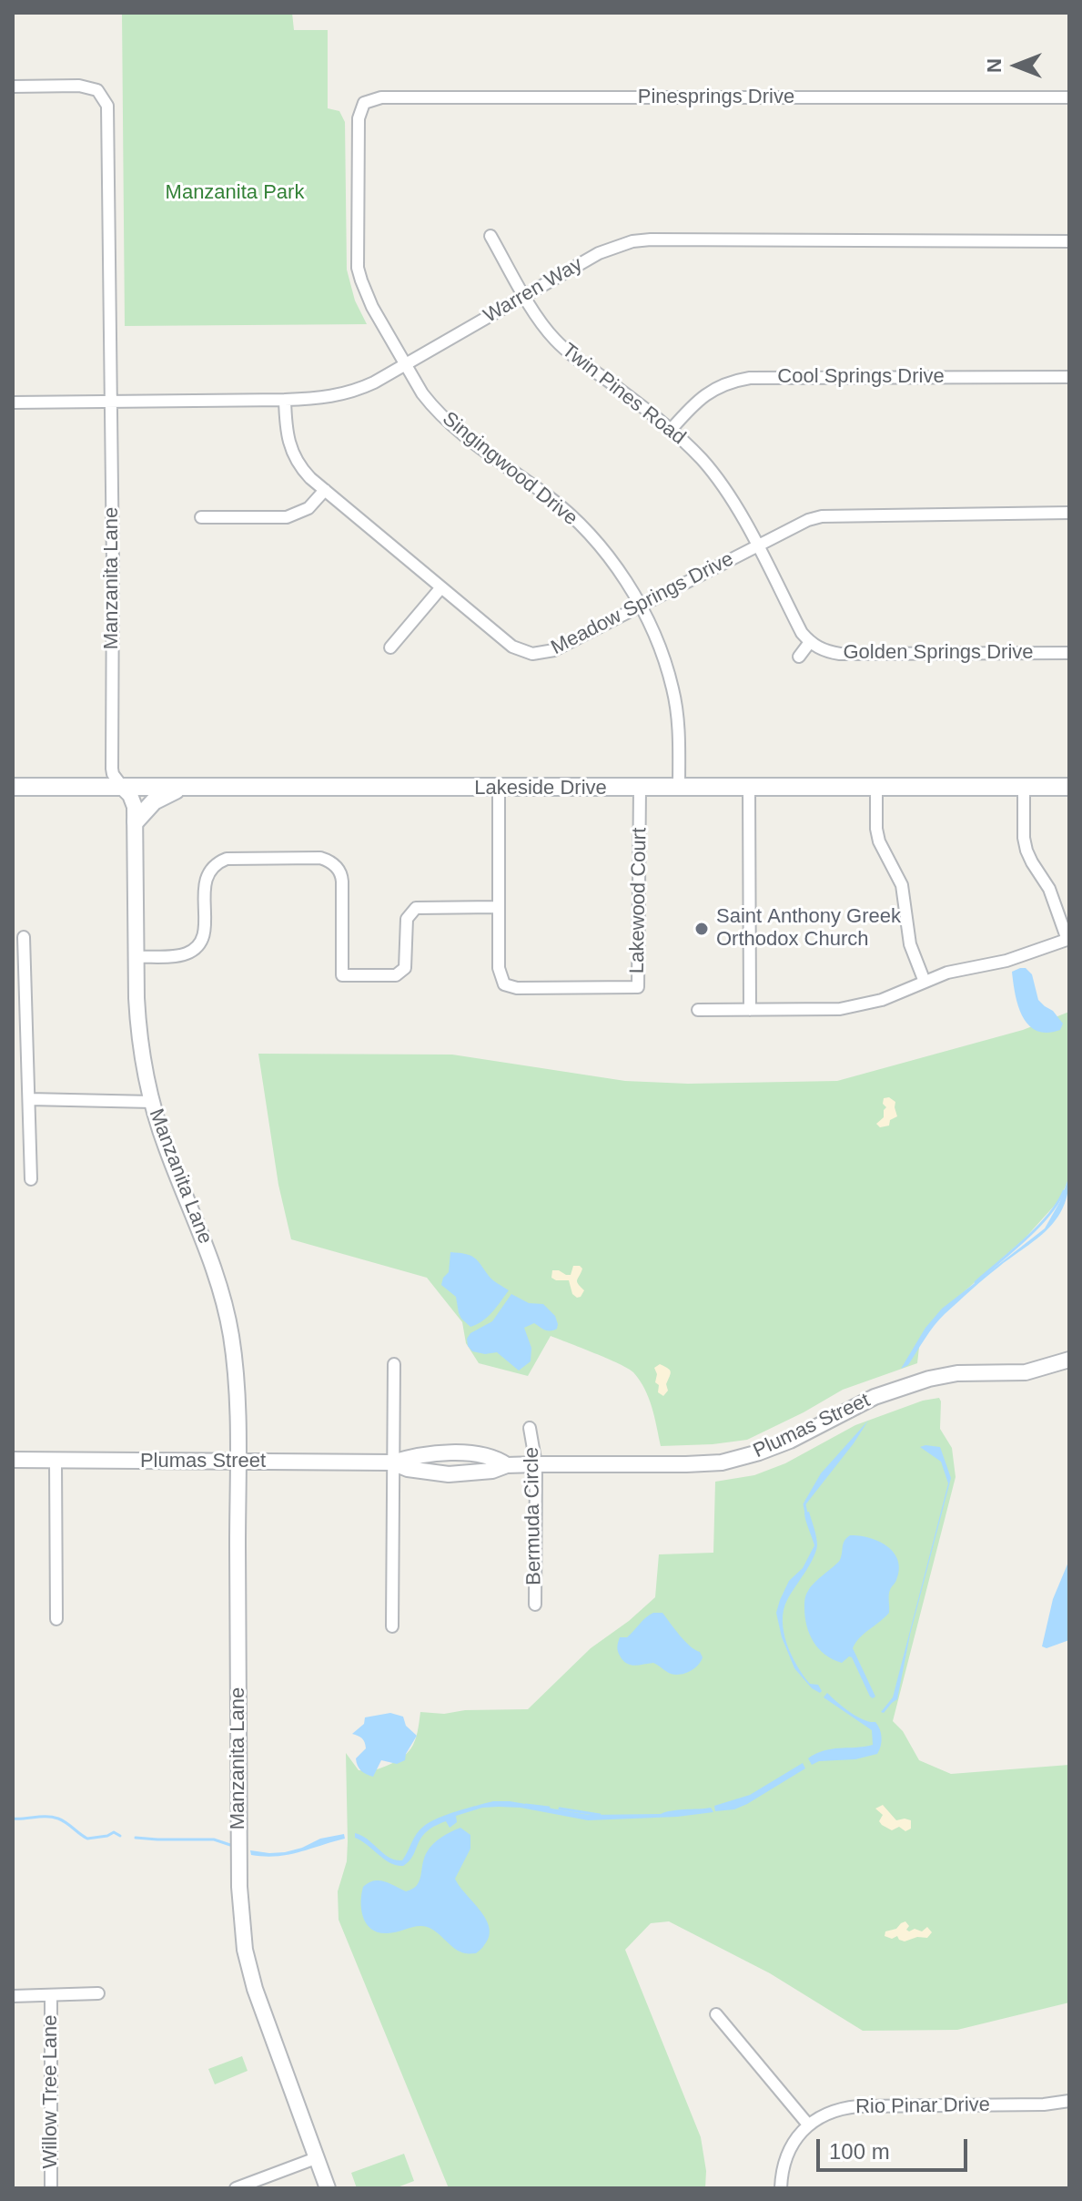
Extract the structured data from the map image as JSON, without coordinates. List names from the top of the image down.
{
  "streets": {
    "main road": ["Lakeside Drive"],
    "street": [
      "Pinesprings Drive",
      "Warren Way",
      "Cool Springs Drive",
      "Twin Pines Road",
      "Singingwood Drive",
      "Manzanita Lane",
      "Meadow Springs Drive",
      "Golden Springs Drive",
      "Lakewood Court",
      "Plumas Street",
      "Bermuda Circle",
      "Willow Tree Lane",
      "Rio Pinar Drive"
    ]
  },
  "crossings": [
    ["Pinesprings Drive", "Singingwood Drive"],
    ["Warren Way", "Twin Pines Road"],
    ["Warren Way", "Singingwood Drive"],
    ["Warren Way", "Manzanita Lane"],
    ["Warren Way", "Meadow Springs Drive"],
    ["Cool Springs Drive", "Twin Pines Road"],
    ["Twin Pines Road", "Meadow Springs Drive"],
    ["Twin Pines Road", "Golden Springs Drive"],
    ["Singingwood Drive", "Meadow Springs Drive"],
    ["Singingwood Drive", "Lakeside Drive"],
    ["Manzanita Lane", "Lakeside Drive"],
    ["Manzanita Lane", "Plumas Street"],
    ["Lakeside Drive", "Lakewood Court"],
    ["Plumas Street", "Bermuda Circle"]
  ],
  "parks": ["Manzanita Park"],
  "places": ["Saint Anthony Greek Orthodox Church"],
  "scale_bar": "100 m",
  "north": "left"
}
